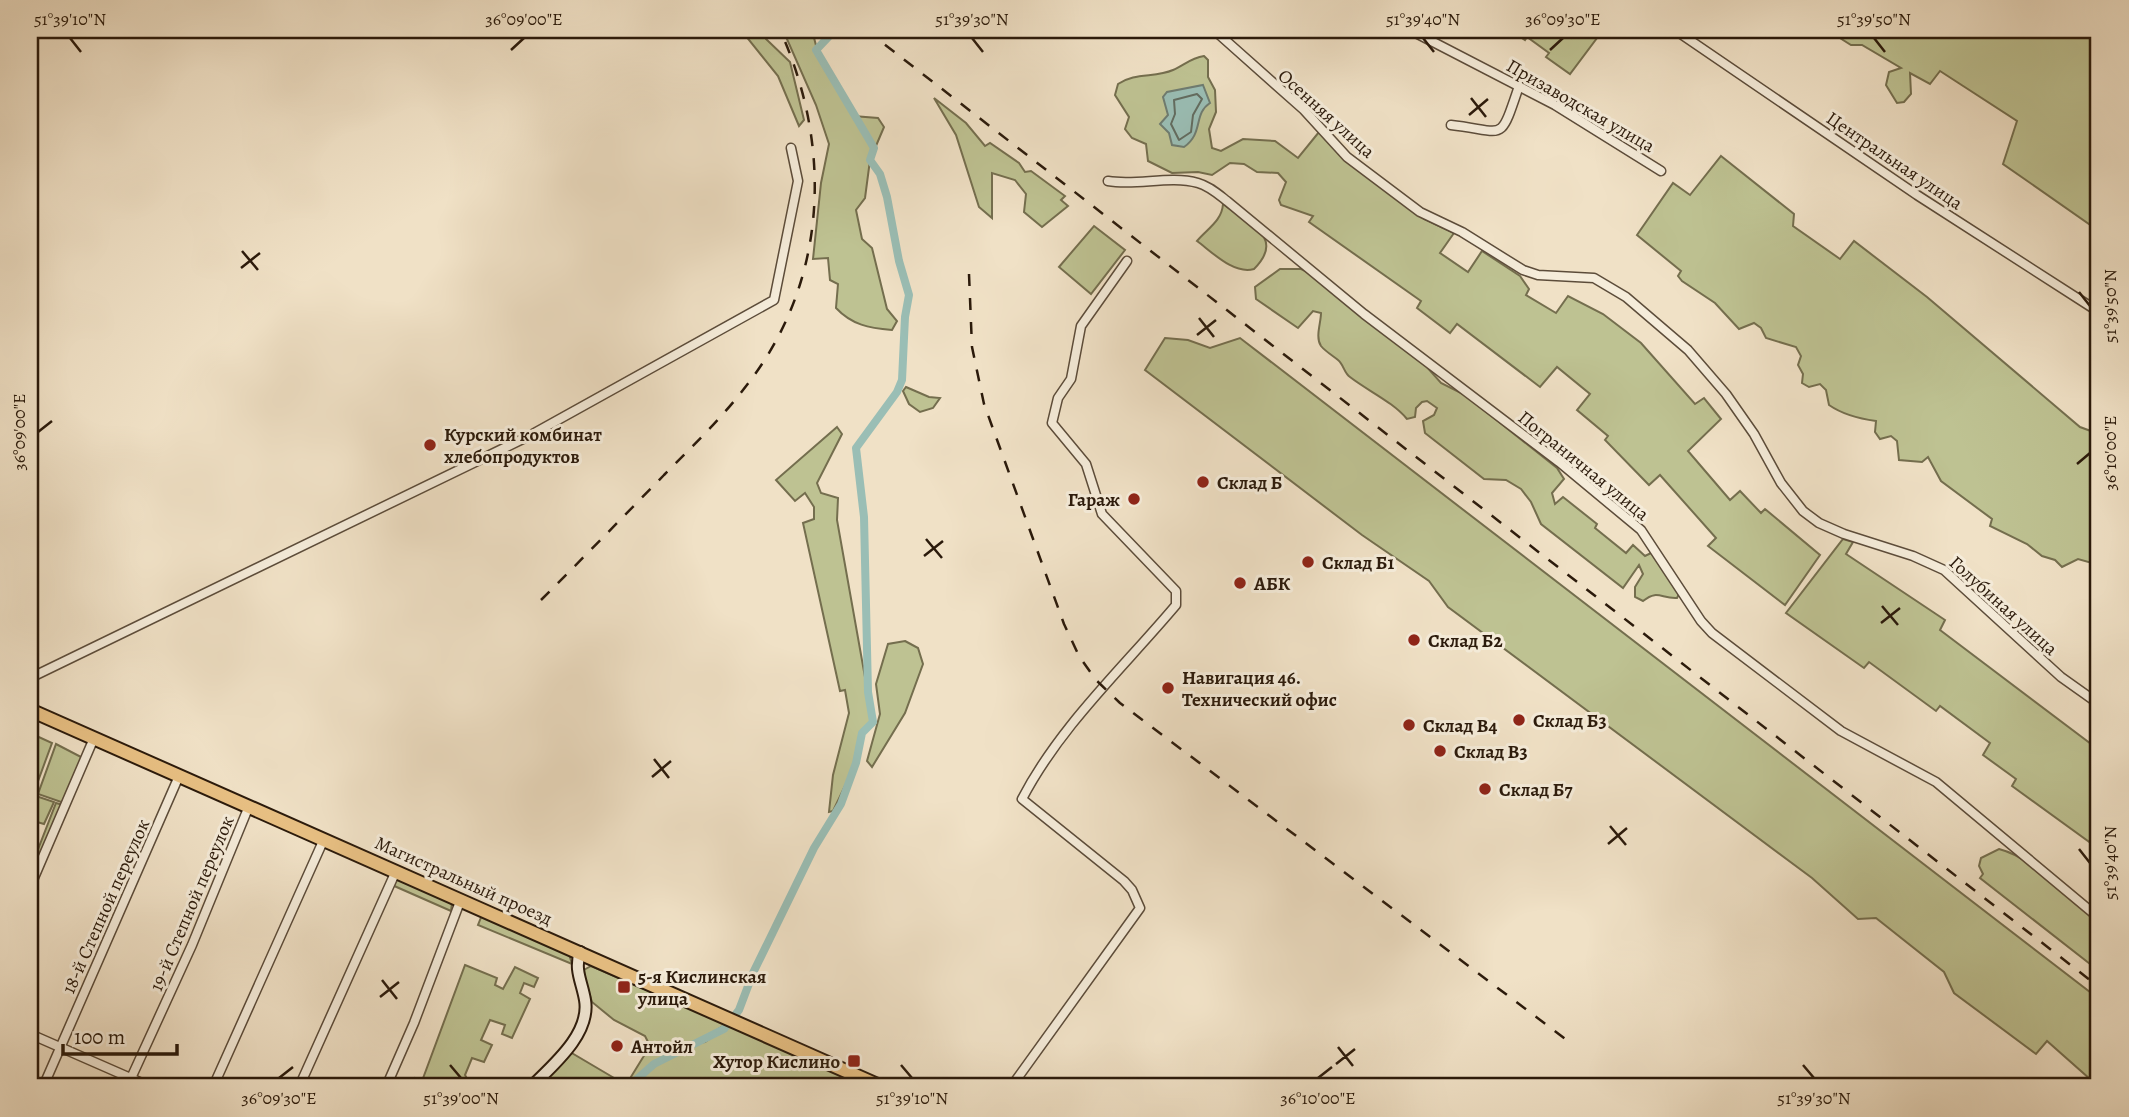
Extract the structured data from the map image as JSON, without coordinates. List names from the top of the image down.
{
  "streets": {
    "main road": ["Магистральный проезд"],
    "street": [
      "Призаводская улица",
      "Осенняя улица",
      "Центральная улица",
      "Пограничная улица",
      "Голубиная улица",
      "19-й Степной переулок",
      "18-й Степной переулок"
    ]
  },
  "crossings": [
    ["Осенняя улица", "Голубиная улица"],
    ["Магистральный проезд", "19-й Степной переулок"],
    ["Магистральный проезд", "18-й Степной переулок"]
  ],
  "places": {
    "other": [
      "Курский комбинат хлебопродуктов",
      "Склад Б",
      "Гараж",
      "Склад Б1",
      "АБК",
      "Склад Б2",
      "Навигация 46. Технический офис",
      "Склад Б3",
      "Склад В4",
      "Склад В3",
      "Склад Б7",
      "Антойл"
    ],
    "transit": ["5-я Кислинская улица", "Хутор Кислино"]
  },
  "scale_bar": "100 m",
  "coordinates": [
    "51°39'10\"N",
    "36°09'00\"E",
    "51°39'30\"N",
    "51°39'40\"N",
    "36°09'30\"E",
    "51°39'50\"N",
    "36°10'00\"E",
    "51°39'00\"N"
  ]
}
